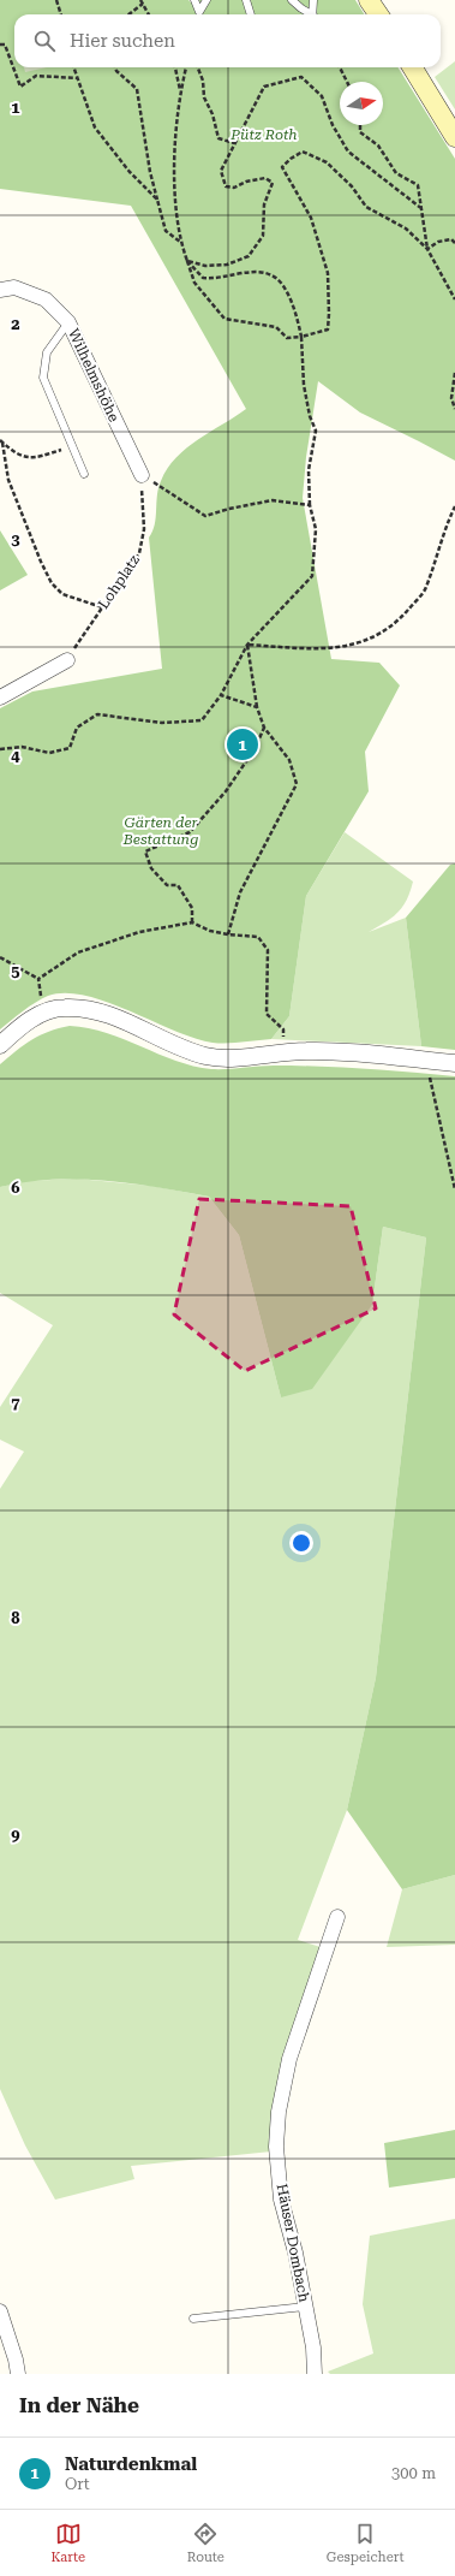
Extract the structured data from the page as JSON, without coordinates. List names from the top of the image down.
{
  "streets": {
    "street": ["Wilhelmshöhe", "Häuser Dombach"],
    "path": ["Lohplatz"]
  },
  "crossings": [
    ["Wilhelmshöhe", "Lohplatz"]
  ],
  "parks": ["Pütz Roth", "Gärten der Bestattung"],
  "north": "right",
  "page": {
    "search": "Hier suchen",
    "pins": "1",
    "heading": "In der Nähe",
    "list": [
      {
        "mark": "1",
        "name": "Naturdenkmal",
        "note": "Ort",
        "value": "300 m"
      }
    ],
    "nav": ["Karte", "Route", "Gespeichert"]
  },
  "grid": {
    "rows": [
      "1",
      "2",
      "3",
      "4",
      "5",
      "6",
      "7",
      "8",
      "9"
    ]
  }
}
